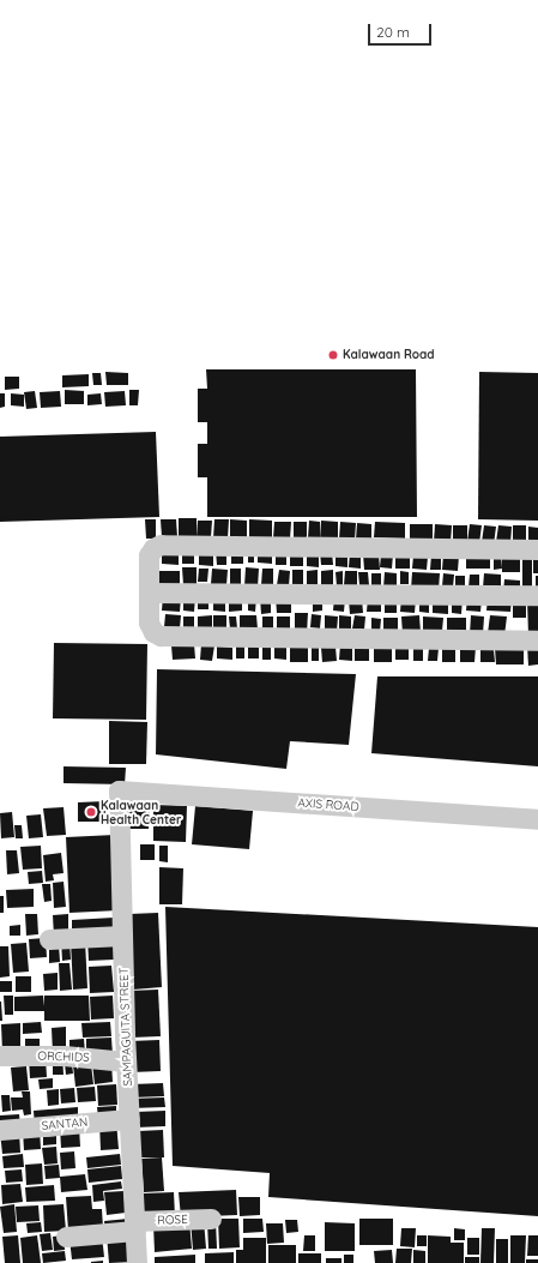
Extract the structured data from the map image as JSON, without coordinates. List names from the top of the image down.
{
  "streets": {
    "street": [
      "AXIS ROAD",
      "SAMPAGUITA STREET",
      "ORCHIDS",
      "SANTAN",
      "ROSE"
    ]
  },
  "crossings": [
    ["AXIS ROAD", "SAMPAGUITA STREET"],
    ["SAMPAGUITA STREET", "ORCHIDS"],
    ["SAMPAGUITA STREET", "SANTAN"],
    ["SAMPAGUITA STREET", "ROSE"]
  ],
  "places": ["Kalawaan Road", "Kalawaan Health Center"],
  "scale_bar": "20 m"
}
